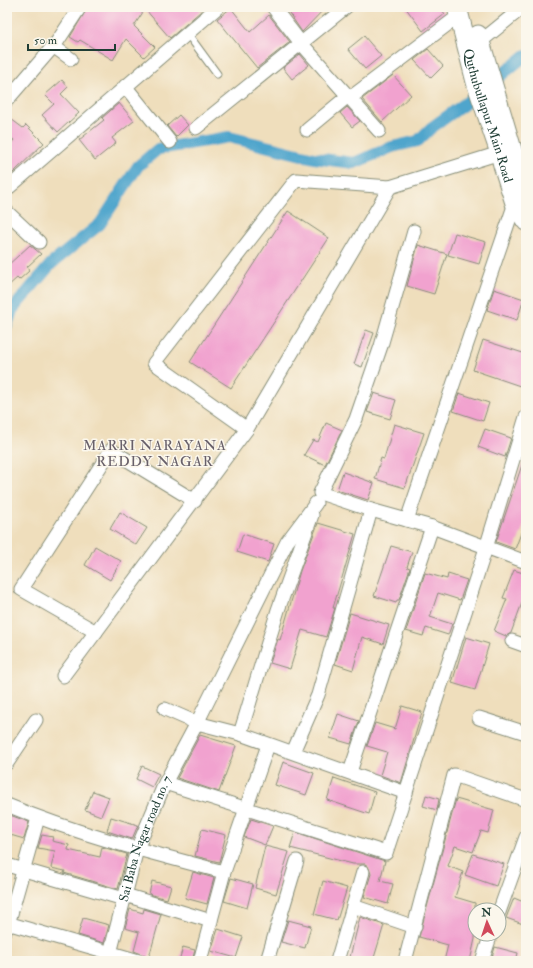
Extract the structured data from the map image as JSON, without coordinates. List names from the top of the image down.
{
  "streets": {
    "main road": ["Quthubullapur Main Road"],
    "street": ["Sai Baba Nagar road no. 7"]
  },
  "districts": ["MARRI NARAYANA REDDY NAGAR"],
  "scale_bar": "50 m",
  "north": "top"
}
